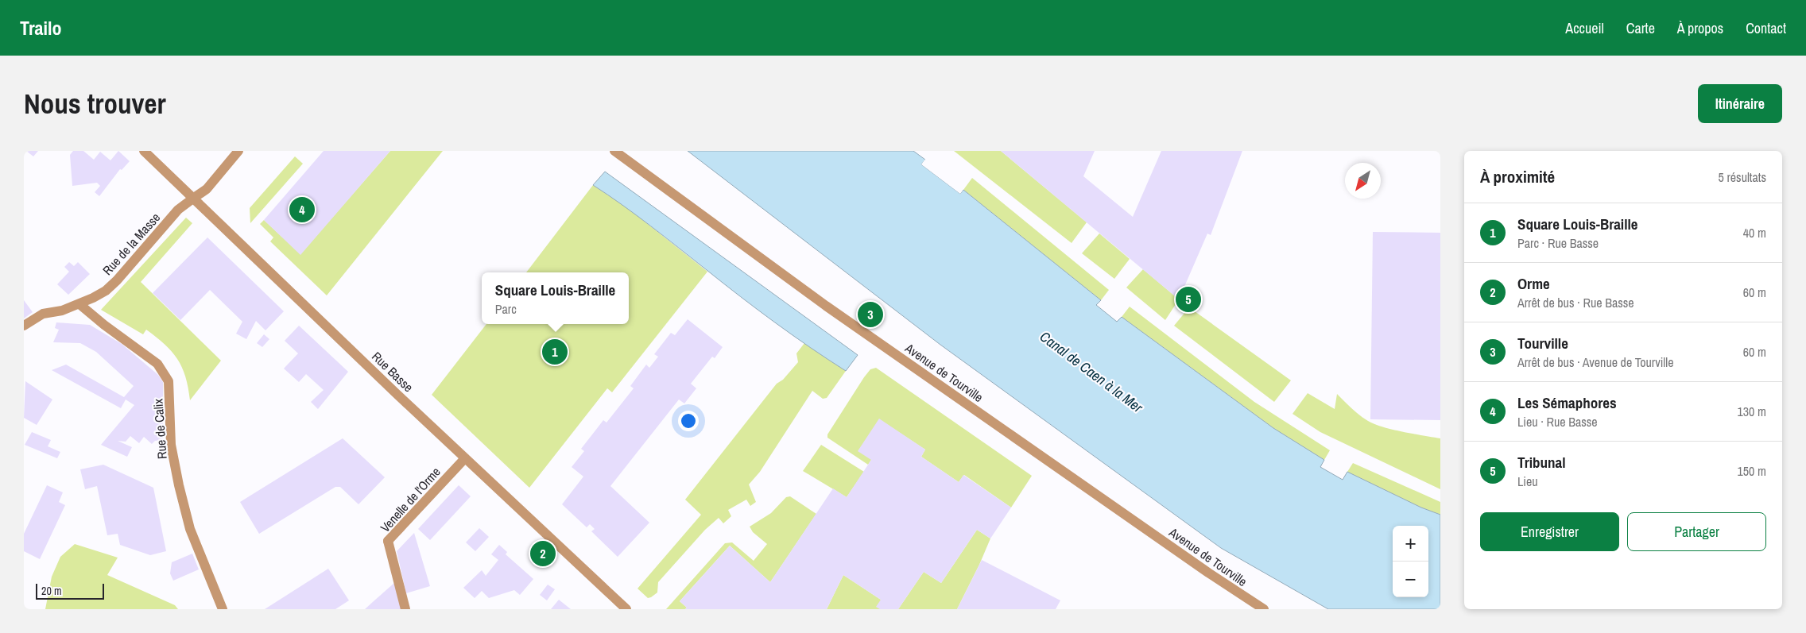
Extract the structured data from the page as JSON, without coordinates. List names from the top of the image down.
{
  "streets": {
    "street": [
      "Rue de la Masse",
      "Rue Basse",
      "Avenue de Tourville",
      "Rue de Calix",
      "Venelle de l'Orme"
    ]
  },
  "crossings": [
    ["Rue de la Masse", "Rue Basse"],
    ["Rue de la Masse", "Rue de Calix"],
    ["Rue Basse", "Venelle de l'Orme"]
  ],
  "water": ["Canal de Caen à la Mer"],
  "scale_bar": "20 m",
  "north": "bottom left",
  "page": {
    "header": "Trailo",
    "nav": [
      "Accueil",
      "Carte",
      "À propos",
      "Contact"
    ],
    "buttons": [
      "Itinéraire",
      ["Enregistrer", "Partager"]
    ],
    "title": "Nous trouver",
    "heading": ["À proximité", "5 résultats"],
    "pins": [
      "4",
      "5",
      "3",
      "1",
      "2"
    ],
    "list": [
      {
        "mark": "1",
        "name": "Square Louis-Braille",
        "note": "Parc · Rue Basse",
        "value": "40 m"
      },
      {
        "mark": "2",
        "name": "Orme",
        "note": "Arrêt de bus · Rue Basse",
        "value": "60 m"
      },
      {
        "mark": "3",
        "name": "Tourville",
        "note": "Arrêt de bus · Avenue de Tourville",
        "value": "60 m"
      },
      {
        "mark": "4",
        "name": "Les Sémaphores",
        "note": "Lieu · Rue Basse",
        "value": "130 m"
      },
      {
        "mark": "5",
        "name": "Tribunal",
        "note": "Lieu",
        "value": "150 m"
      }
    ],
    "popup": ["Square Louis-Braille", "Parc"],
    "map_buttons": ["+", "−"],
    "scale": "20 m"
  }
}
